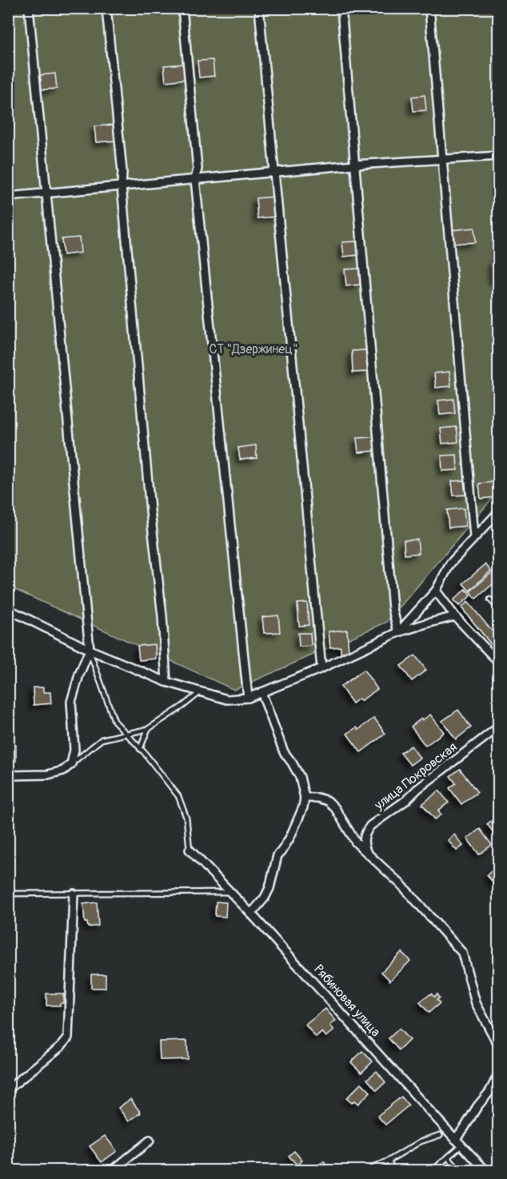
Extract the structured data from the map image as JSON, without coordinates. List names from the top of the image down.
{
  "streets": {
    "street": ["улица Покровская", "Рябиновая улица"]
  },
  "parks": ["СТ \"Дзержинец\""]
}
